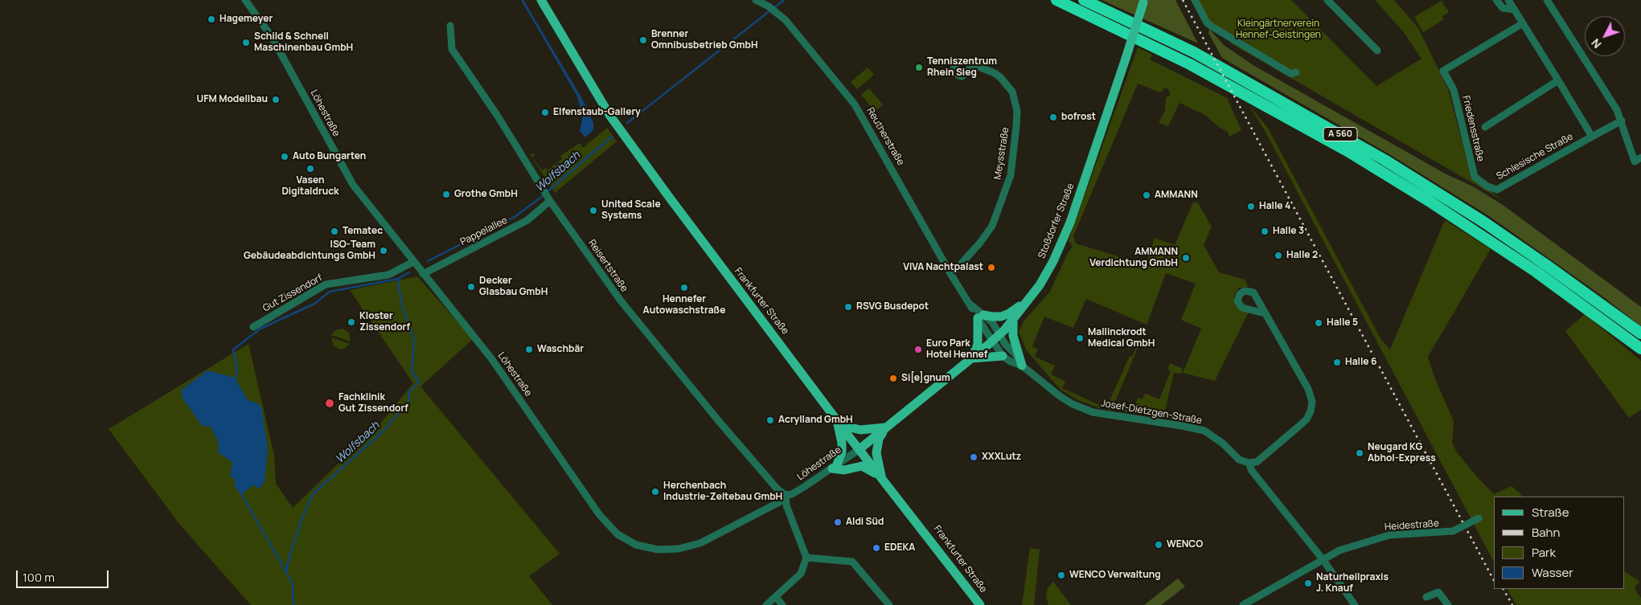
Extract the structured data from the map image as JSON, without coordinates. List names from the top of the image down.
{
  "streets": {
    "highway": ["A 560"],
    "main road": ["Stoßdorfer Straße", "Frankfurter Straße"],
    "street": [
      "Löhestraße",
      "Friedensstraße",
      "Reutherstraße",
      "Meysstraße",
      "Schlesische Straße",
      "Pappelallee",
      "Reisertstraße",
      "Gut Zissendorf",
      "Josef-Dietzgen-Straße",
      "Heidestraße"
    ]
  },
  "crossings": [
    ["Löhestraße", "Stoßdorfer Straße"],
    ["Löhestraße", "Pappelallee"],
    ["Löhestraße", "Reisertstraße"],
    ["Löhestraße", "Gut Zissendorf"],
    ["Löhestraße", "Frankfurter Straße"],
    ["Friedensstraße", "Schlesische Straße"],
    ["Reutherstraße", "Meysstraße"],
    ["Reutherstraße", "Stoßdorfer Straße"],
    ["Reutherstraße", "Josef-Dietzgen-Straße"],
    ["Stoßdorfer Straße", "Frankfurter Straße"],
    ["Stoßdorfer Straße", "Josef-Dietzgen-Straße"],
    ["Pappelallee", "Reisertstraße"]
  ],
  "water": ["Wolfsbach"],
  "parks": ["Kleingärtnerverein Hennef-Geistingen"],
  "places": [
    "Hagemeyer",
    "Brenner Omnibusbetrieb GmbH",
    "Schild & Schnell Maschinenbau GmbH",
    "Tenniszentrum Rhein Sieg",
    "UFM Modellbau",
    "Elfenstaub-Gallery",
    "bofrost",
    "Auto Bungarten",
    "Vasen Digitaldruck",
    "Grothe GmbH",
    "AMMANN",
    "Halle 4",
    "United Scale Systems",
    "Tematec",
    "Halle 3",
    "ISO-Team Gebäudeabdichtungs GmbH",
    "Halle 2",
    "AMMANN Verdichtung GmbH",
    "VIVA Nachtpalast",
    "Decker Glasbau GmbH",
    "Hennefer Autowaschstraße",
    "RSVG Busdepot",
    "Kloster Zissendorf",
    "Halle 5",
    "Mallinckrodt Medical GmbH",
    "Waschbär",
    "Euro Park Hotel Hennef",
    "Halle 6",
    "Si[e]gnum",
    "Fachklinik Gut Zissendorf",
    "Acrylland GmbH",
    "Neugard KG Abhol-Express",
    "XXXLutz",
    "Herchenbach Industrie-Zeltebau GmbH",
    "Aldi Süd",
    "WENCO",
    "EDEKA",
    "WENCO Verwaltung",
    "Naturheilpraxis J. Knauf"
  ],
  "legend": [
    "Straße",
    "Bahn",
    "Park",
    "Wasser"
  ],
  "scale_bar": "100 m",
  "north": "bottom left"
}
